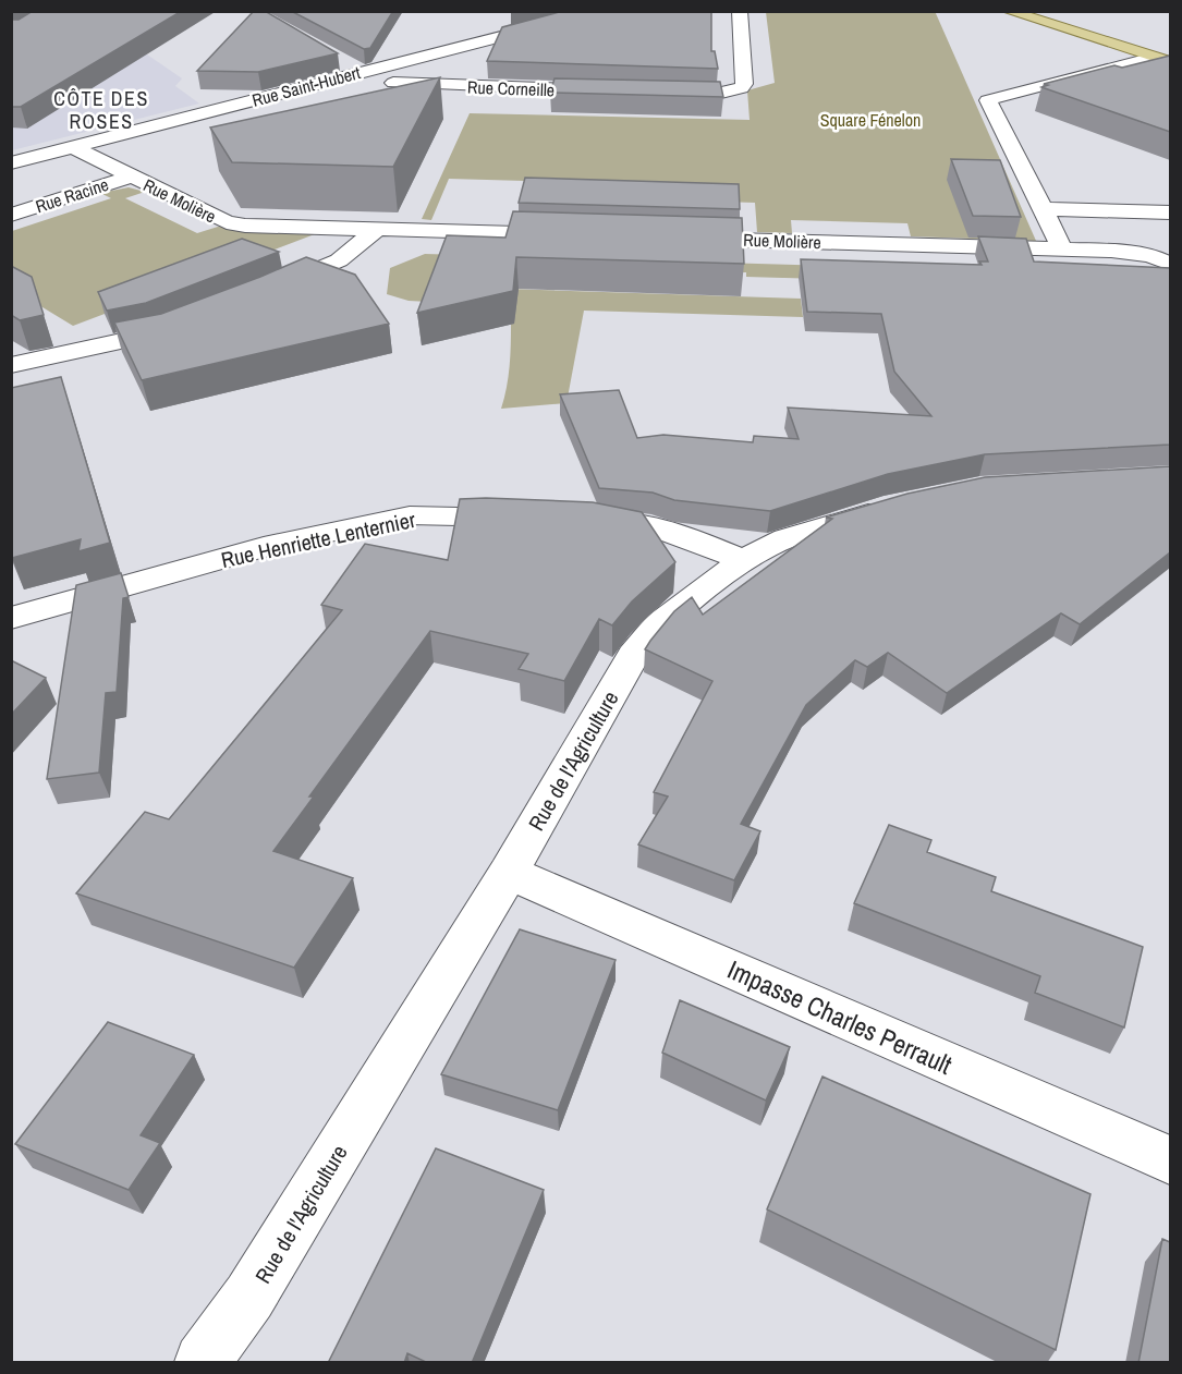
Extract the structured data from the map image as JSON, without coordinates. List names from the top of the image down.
{
  "streets": {
    "street": [
      "Rue Saint-Hubert",
      "Rue Corneille",
      "Rue Racine",
      "Rue Molière",
      "Rue Henriette Lenternier",
      "Rue de l'Agriculture",
      "Impasse Charles Perrault"
    ]
  },
  "crossings": [
    ["Rue Saint-Hubert", "Rue Corneille"],
    ["Rue Saint-Hubert", "Rue Molière"],
    ["Rue Racine", "Rue Molière"],
    ["Rue de l'Agriculture", "Impasse Charles Perrault"]
  ],
  "districts": ["CÔTE DES ROSES"],
  "parks": ["Square Fénelon"]
}
